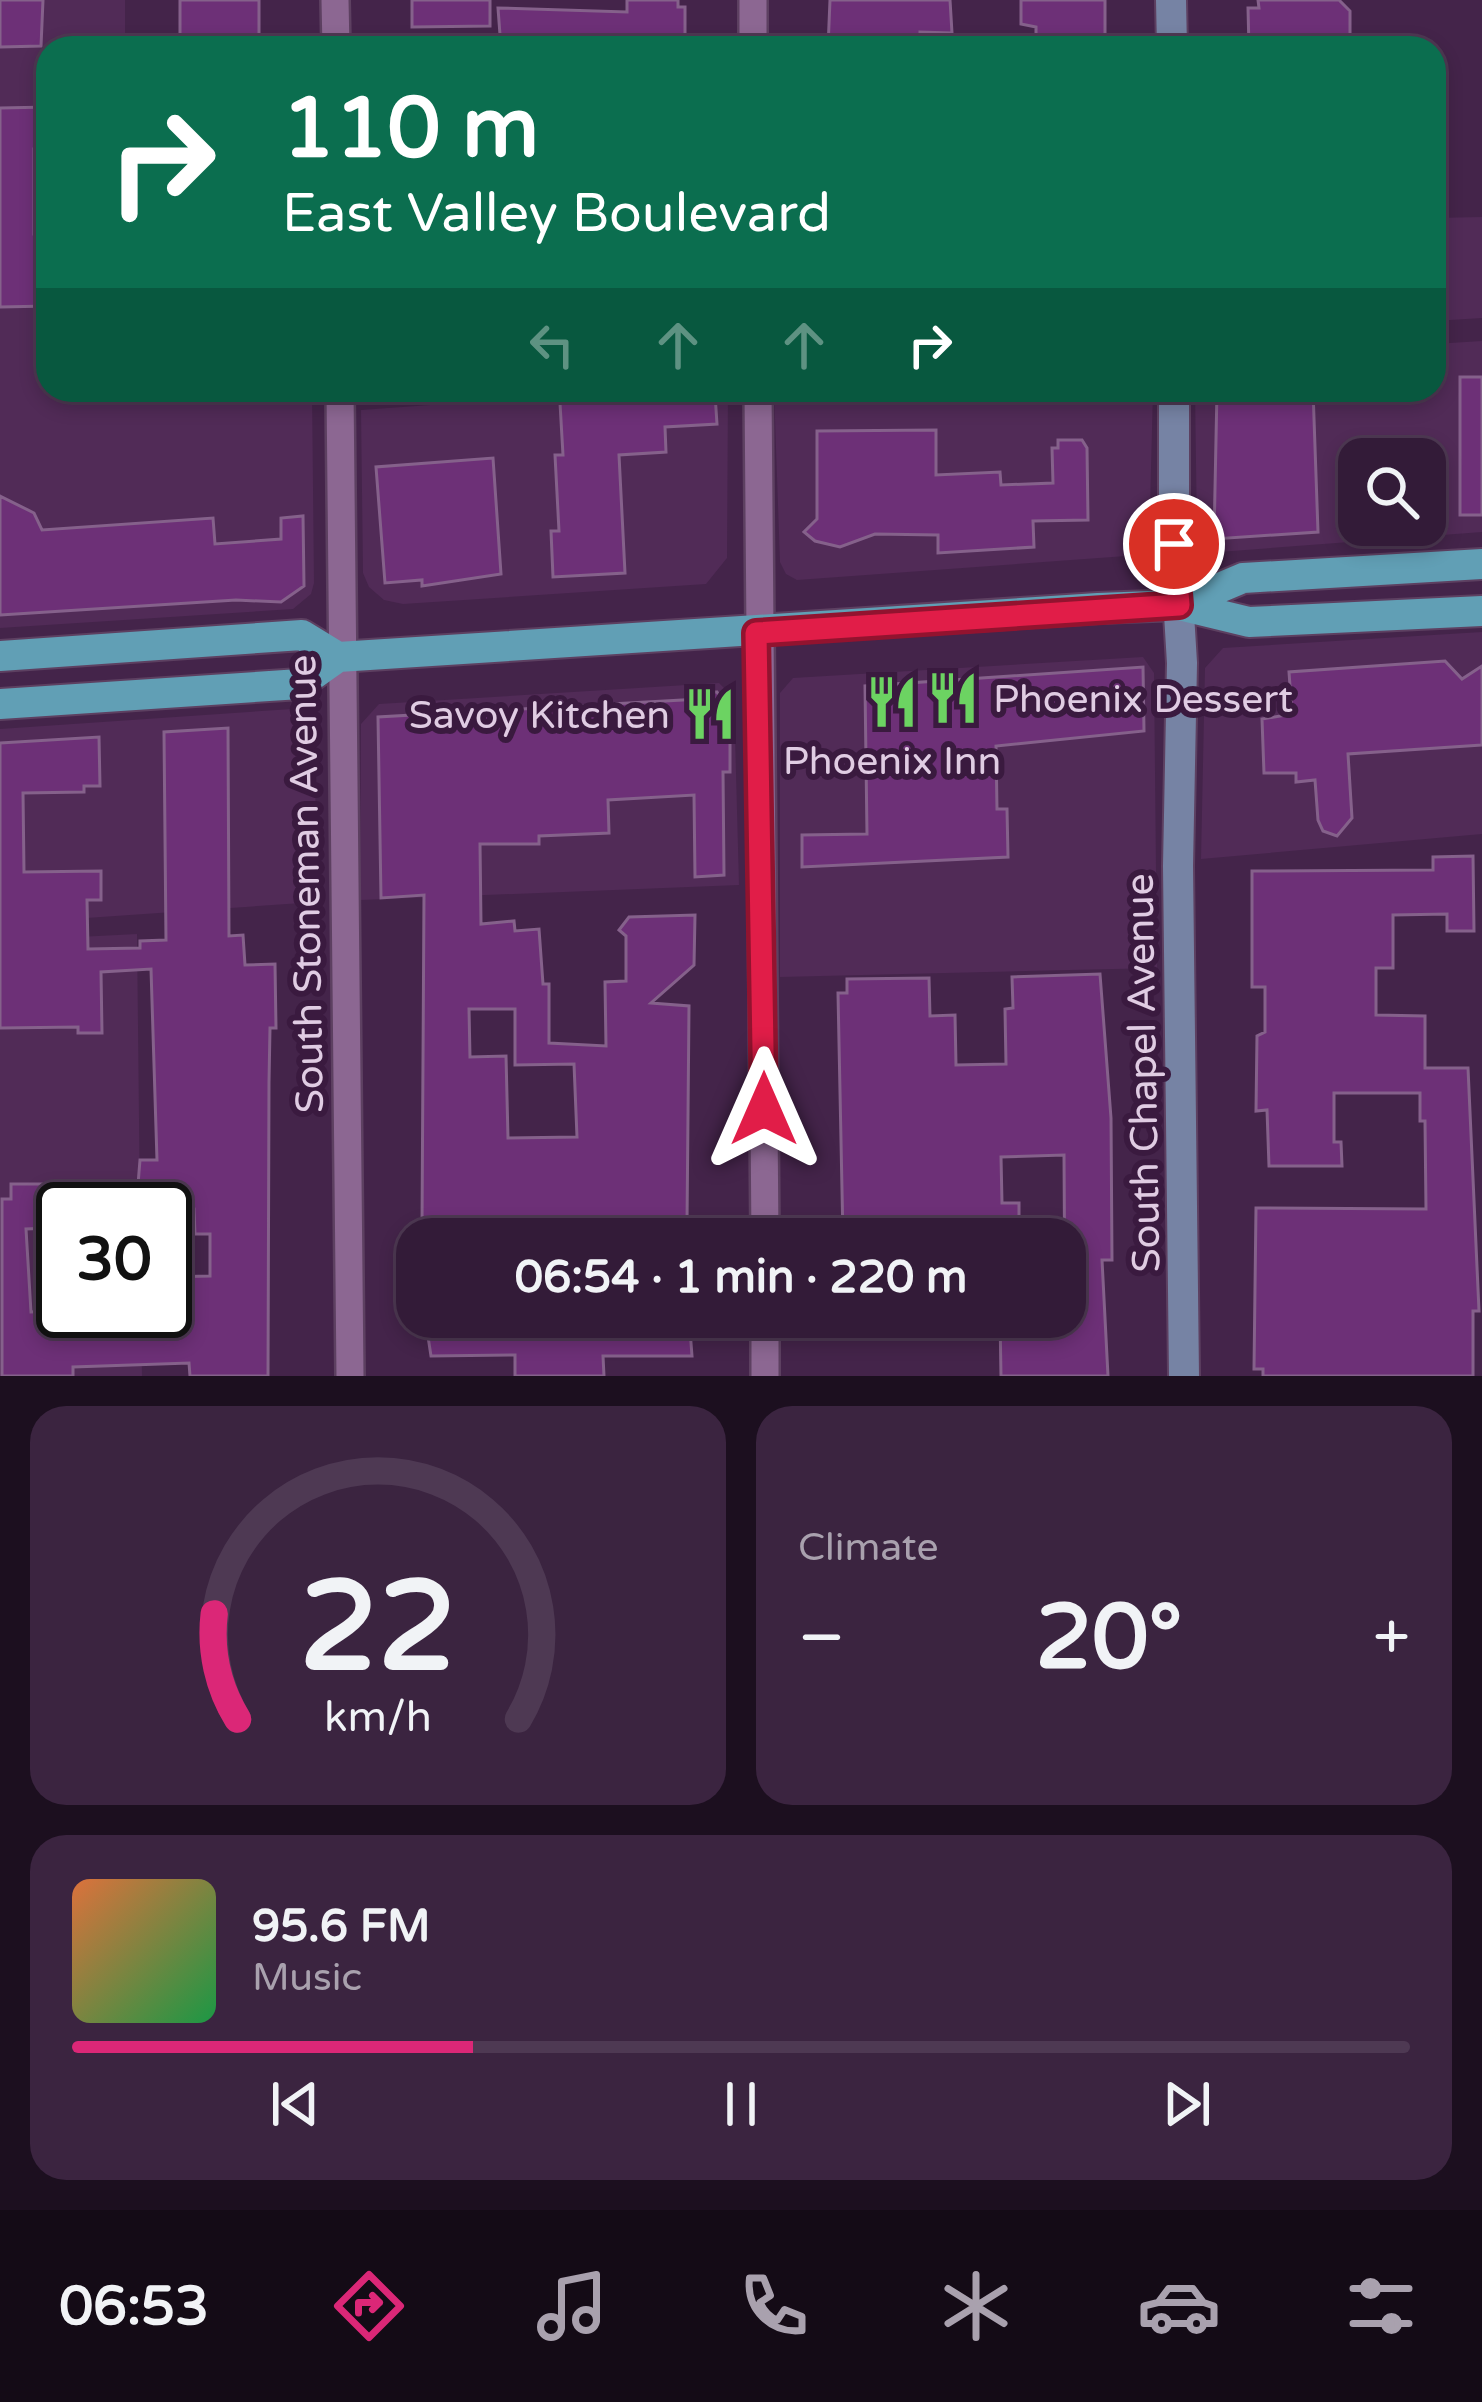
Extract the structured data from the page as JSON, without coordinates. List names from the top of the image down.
{
  "streets": {
    "street": ["South Stoneman Avenue", "South Chapel Avenue"]
  },
  "places": {
    "restaurant": ["Phoenix Dessert", "Phoenix Inn", "Savoy Kitchen"]
  },
  "page": {
    "turn": ["110 m", "East Valley Boulevard"],
    "limit": "30",
    "trip": "06:54 · 1 min · 220 m",
    "tile": "Climate",
    "heat": ["−", "20°", "+"],
    "song": ["95.6 FM", "Music"],
    "tabs": "06:53",
    "gauge": ["22", "km/h"]
  }
}
